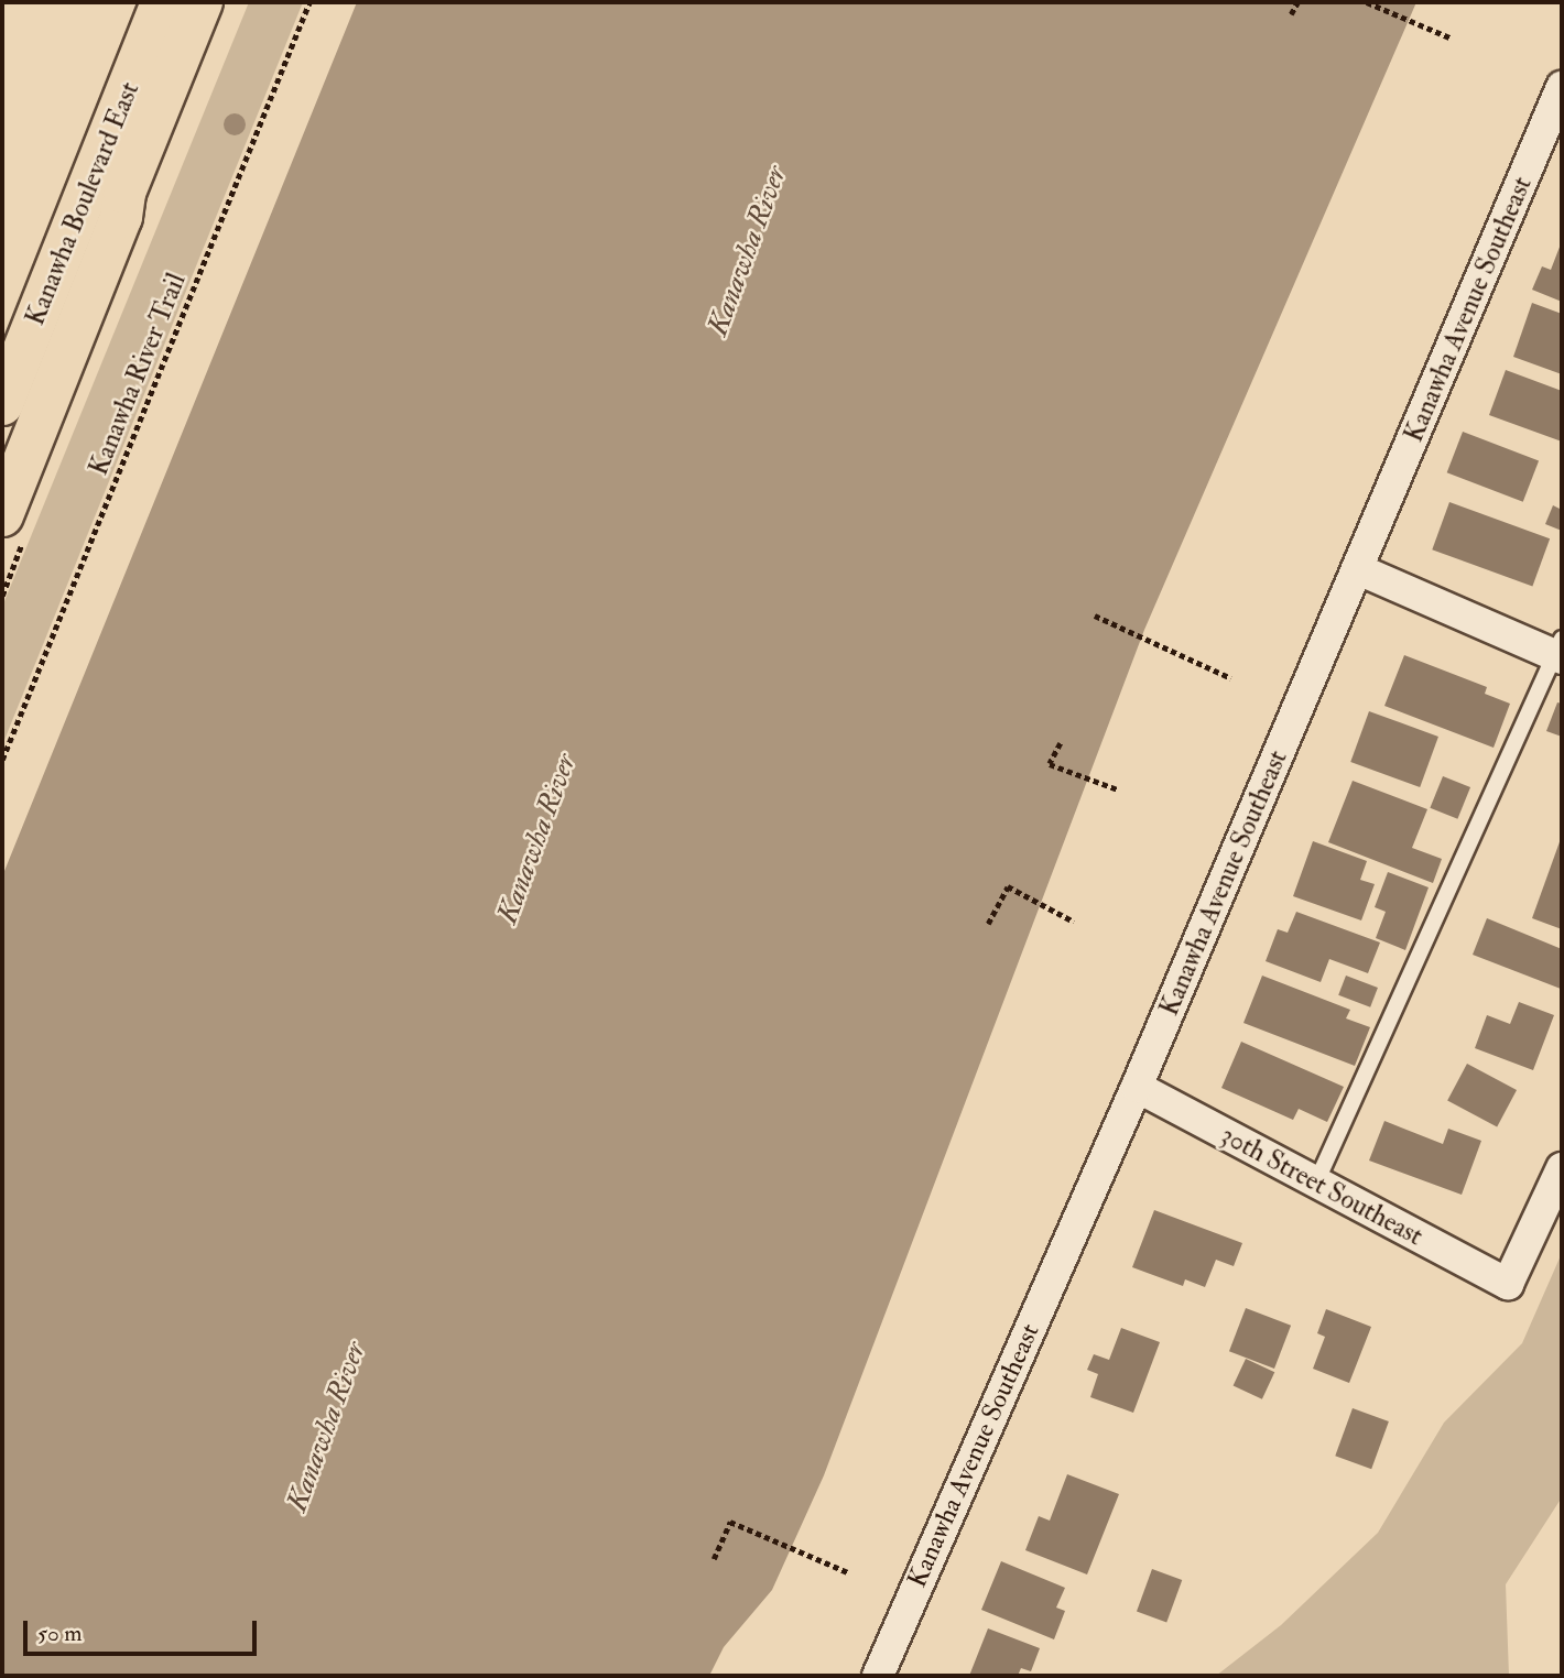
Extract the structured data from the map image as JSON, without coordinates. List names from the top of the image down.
{
  "streets": {
    "main road": ["Kanawha Boulevard East"],
    "street": ["Kanawha Avenue Southeast", "30th Street Southeast"],
    "path": ["Kanawha River Trail"]
  },
  "crossings": [
    ["Kanawha Avenue Southeast", "30th Street Southeast"]
  ],
  "water": ["Kanawha River"],
  "scale_bar": "50 m"
}
